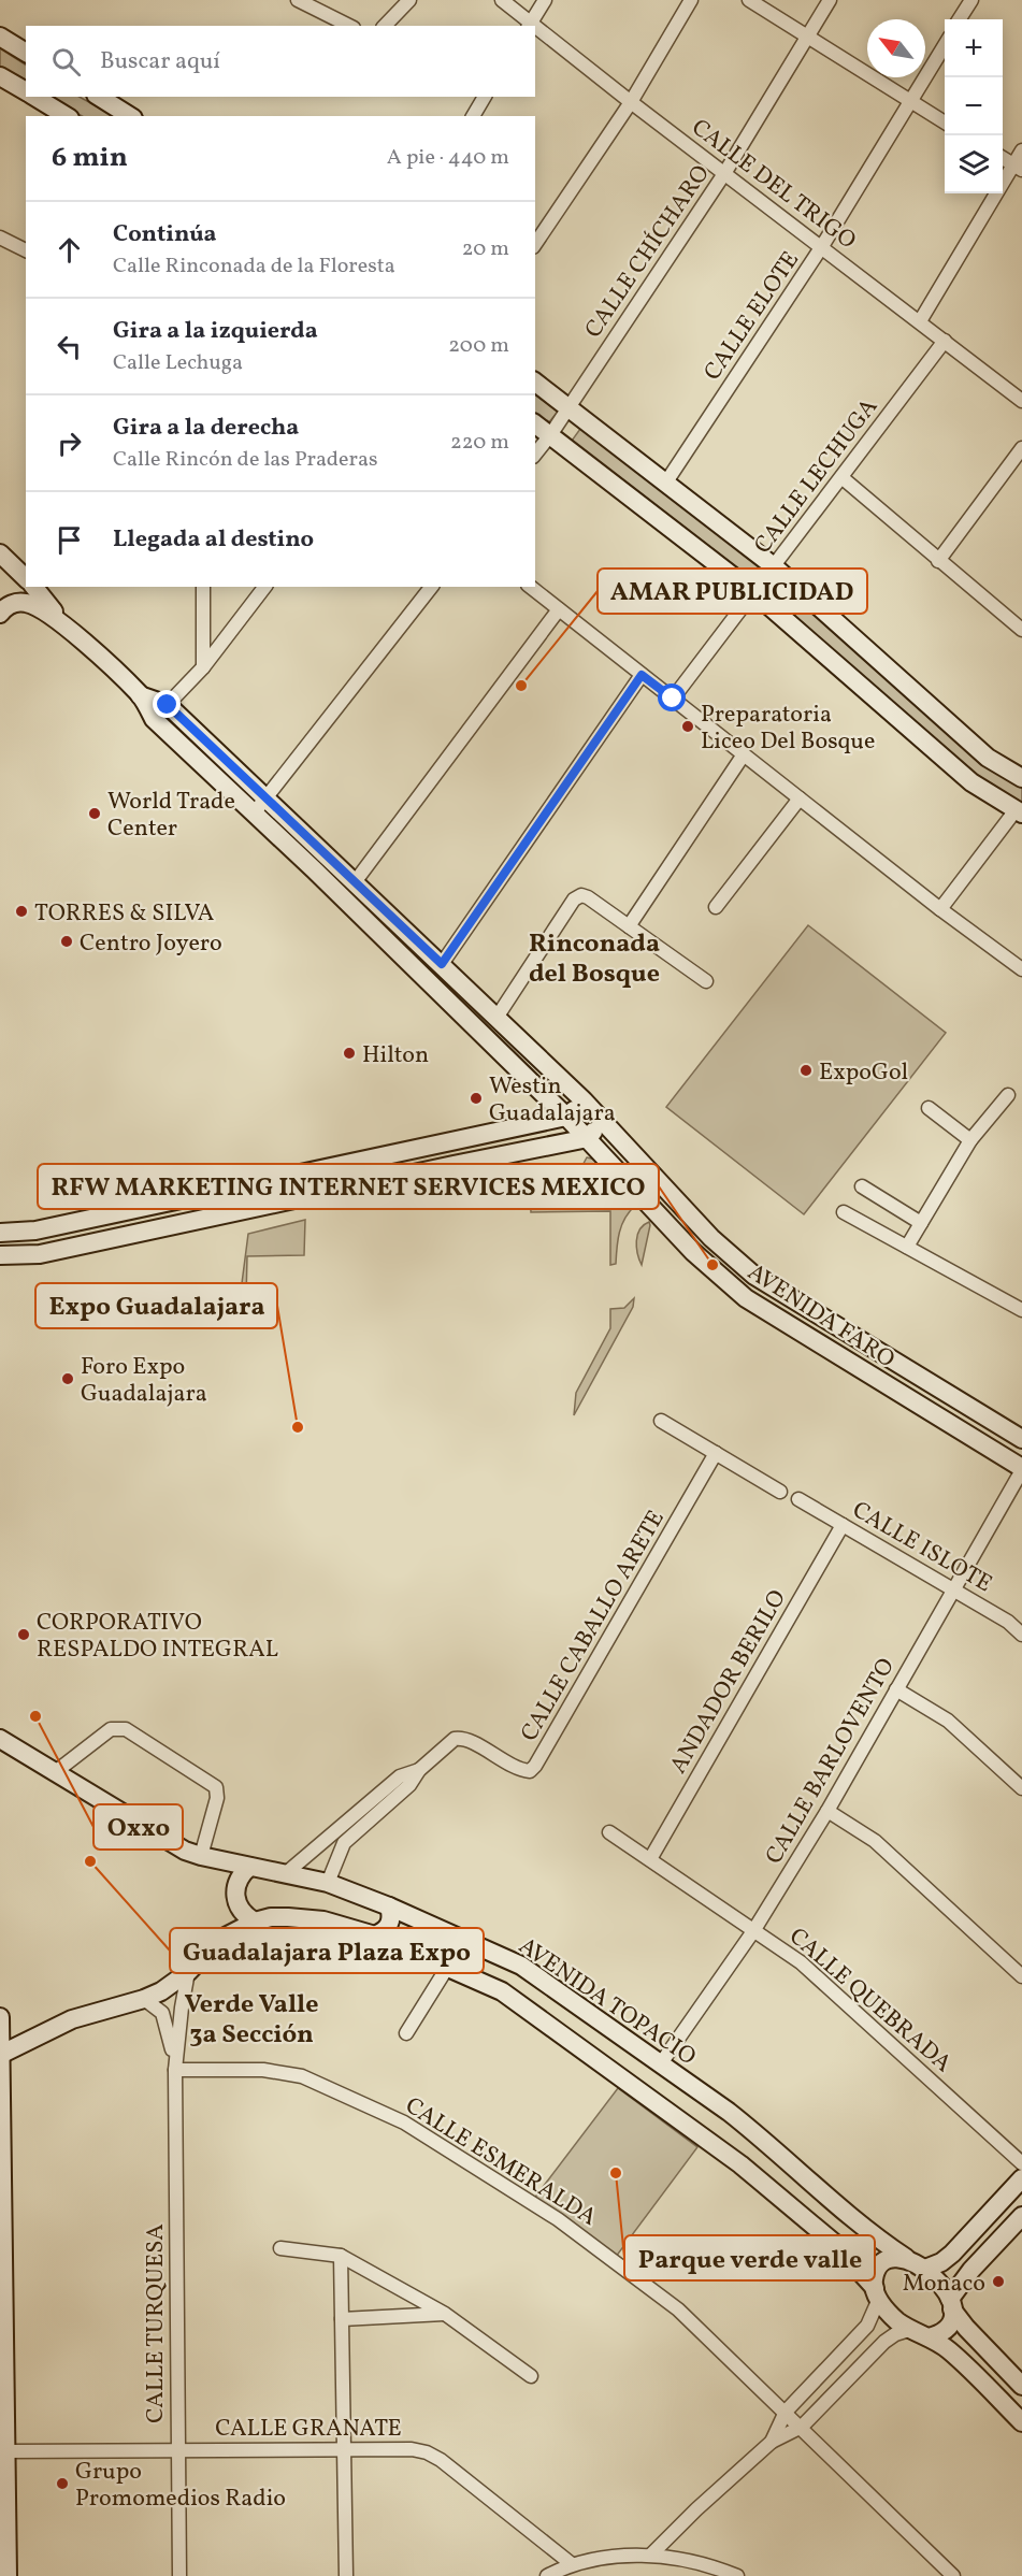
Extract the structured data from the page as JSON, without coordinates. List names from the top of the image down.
{
  "streets": {
    "street": [
      "CALLE DEL TRIGO",
      "CALLE CHÍCHARO",
      "CALLE ELOTE",
      "CALLE LECHUGA",
      "AVENIDA FARO",
      "CALLE ISLOTE",
      "CALLE CABALLO ARETE",
      "ANDADOR BERILO",
      "CALLE BARLOVENTO",
      "CALLE QUEBRADA",
      "AVENIDA TOPACIO",
      "CALLE ESMERALDA",
      "CALLE TURQUESA",
      "CALLE GRANATE"
    ]
  },
  "crossings": [
    ["CALLE DEL TRIGO", "CALLE CHÍCHARO"],
    ["CALLE DEL TRIGO", "CALLE ELOTE"],
    ["CALLE DEL TRIGO", "CALLE LECHUGA"],
    ["AVENIDA FARO", "CALLE BARLOVENTO"],
    ["CALLE ISLOTE", "ANDADOR BERILO"],
    ["CALLE ISLOTE", "CALLE BARLOVENTO"],
    ["CALLE CABALLO ARETE", "AVENIDA TOPACIO"],
    ["ANDADOR BERILO", "CALLE QUEBRADA"],
    ["CALLE BARLOVENTO", "CALLE QUEBRADA"],
    ["CALLE BARLOVENTO", "AVENIDA TOPACIO"],
    ["CALLE ESMERALDA", "CALLE TURQUESA"],
    ["CALLE TURQUESA", "CALLE GRANATE"]
  ],
  "districts": ["Rinconada del Bosque", "Verde Valle 3a Sección"],
  "places": [
    "AMAR PUBLICIDAD",
    "Preparatoria Liceo Del Bosque",
    "World Trade Center",
    "TORRES & SILVA",
    "Centro Joyero",
    "Hilton",
    "ExpoGol",
    "Westin Guadalajara",
    "RFW MARKETING INTERNET SERVICES MEXICO",
    "Foro Expo Guadalajara",
    "Expo Guadalajara",
    "CORPORATIVO RESPALDO INTEGRAL",
    "Oxxo",
    "Guadalajara Plaza Expo",
    "Parque verde valle",
    "Monaco",
    "Grupo Promomedios Radio"
  ],
  "north": "top left",
  "page": {
    "map_buttons": ["+", "−"],
    "search": "Buscar aquí",
    "heading": ["6 min", "A pie · 440 m"],
    "list": [
      ["Continúa", "Calle Rinconada de la Floresta", "20 m"],
      ["Gira a la izquierda", "Calle Lechuga", "200 m"],
      ["Gira a la derecha", "Calle Rincón de las Praderas", "220 m"],
      "Llegada al destino"
    ]
  }
}
